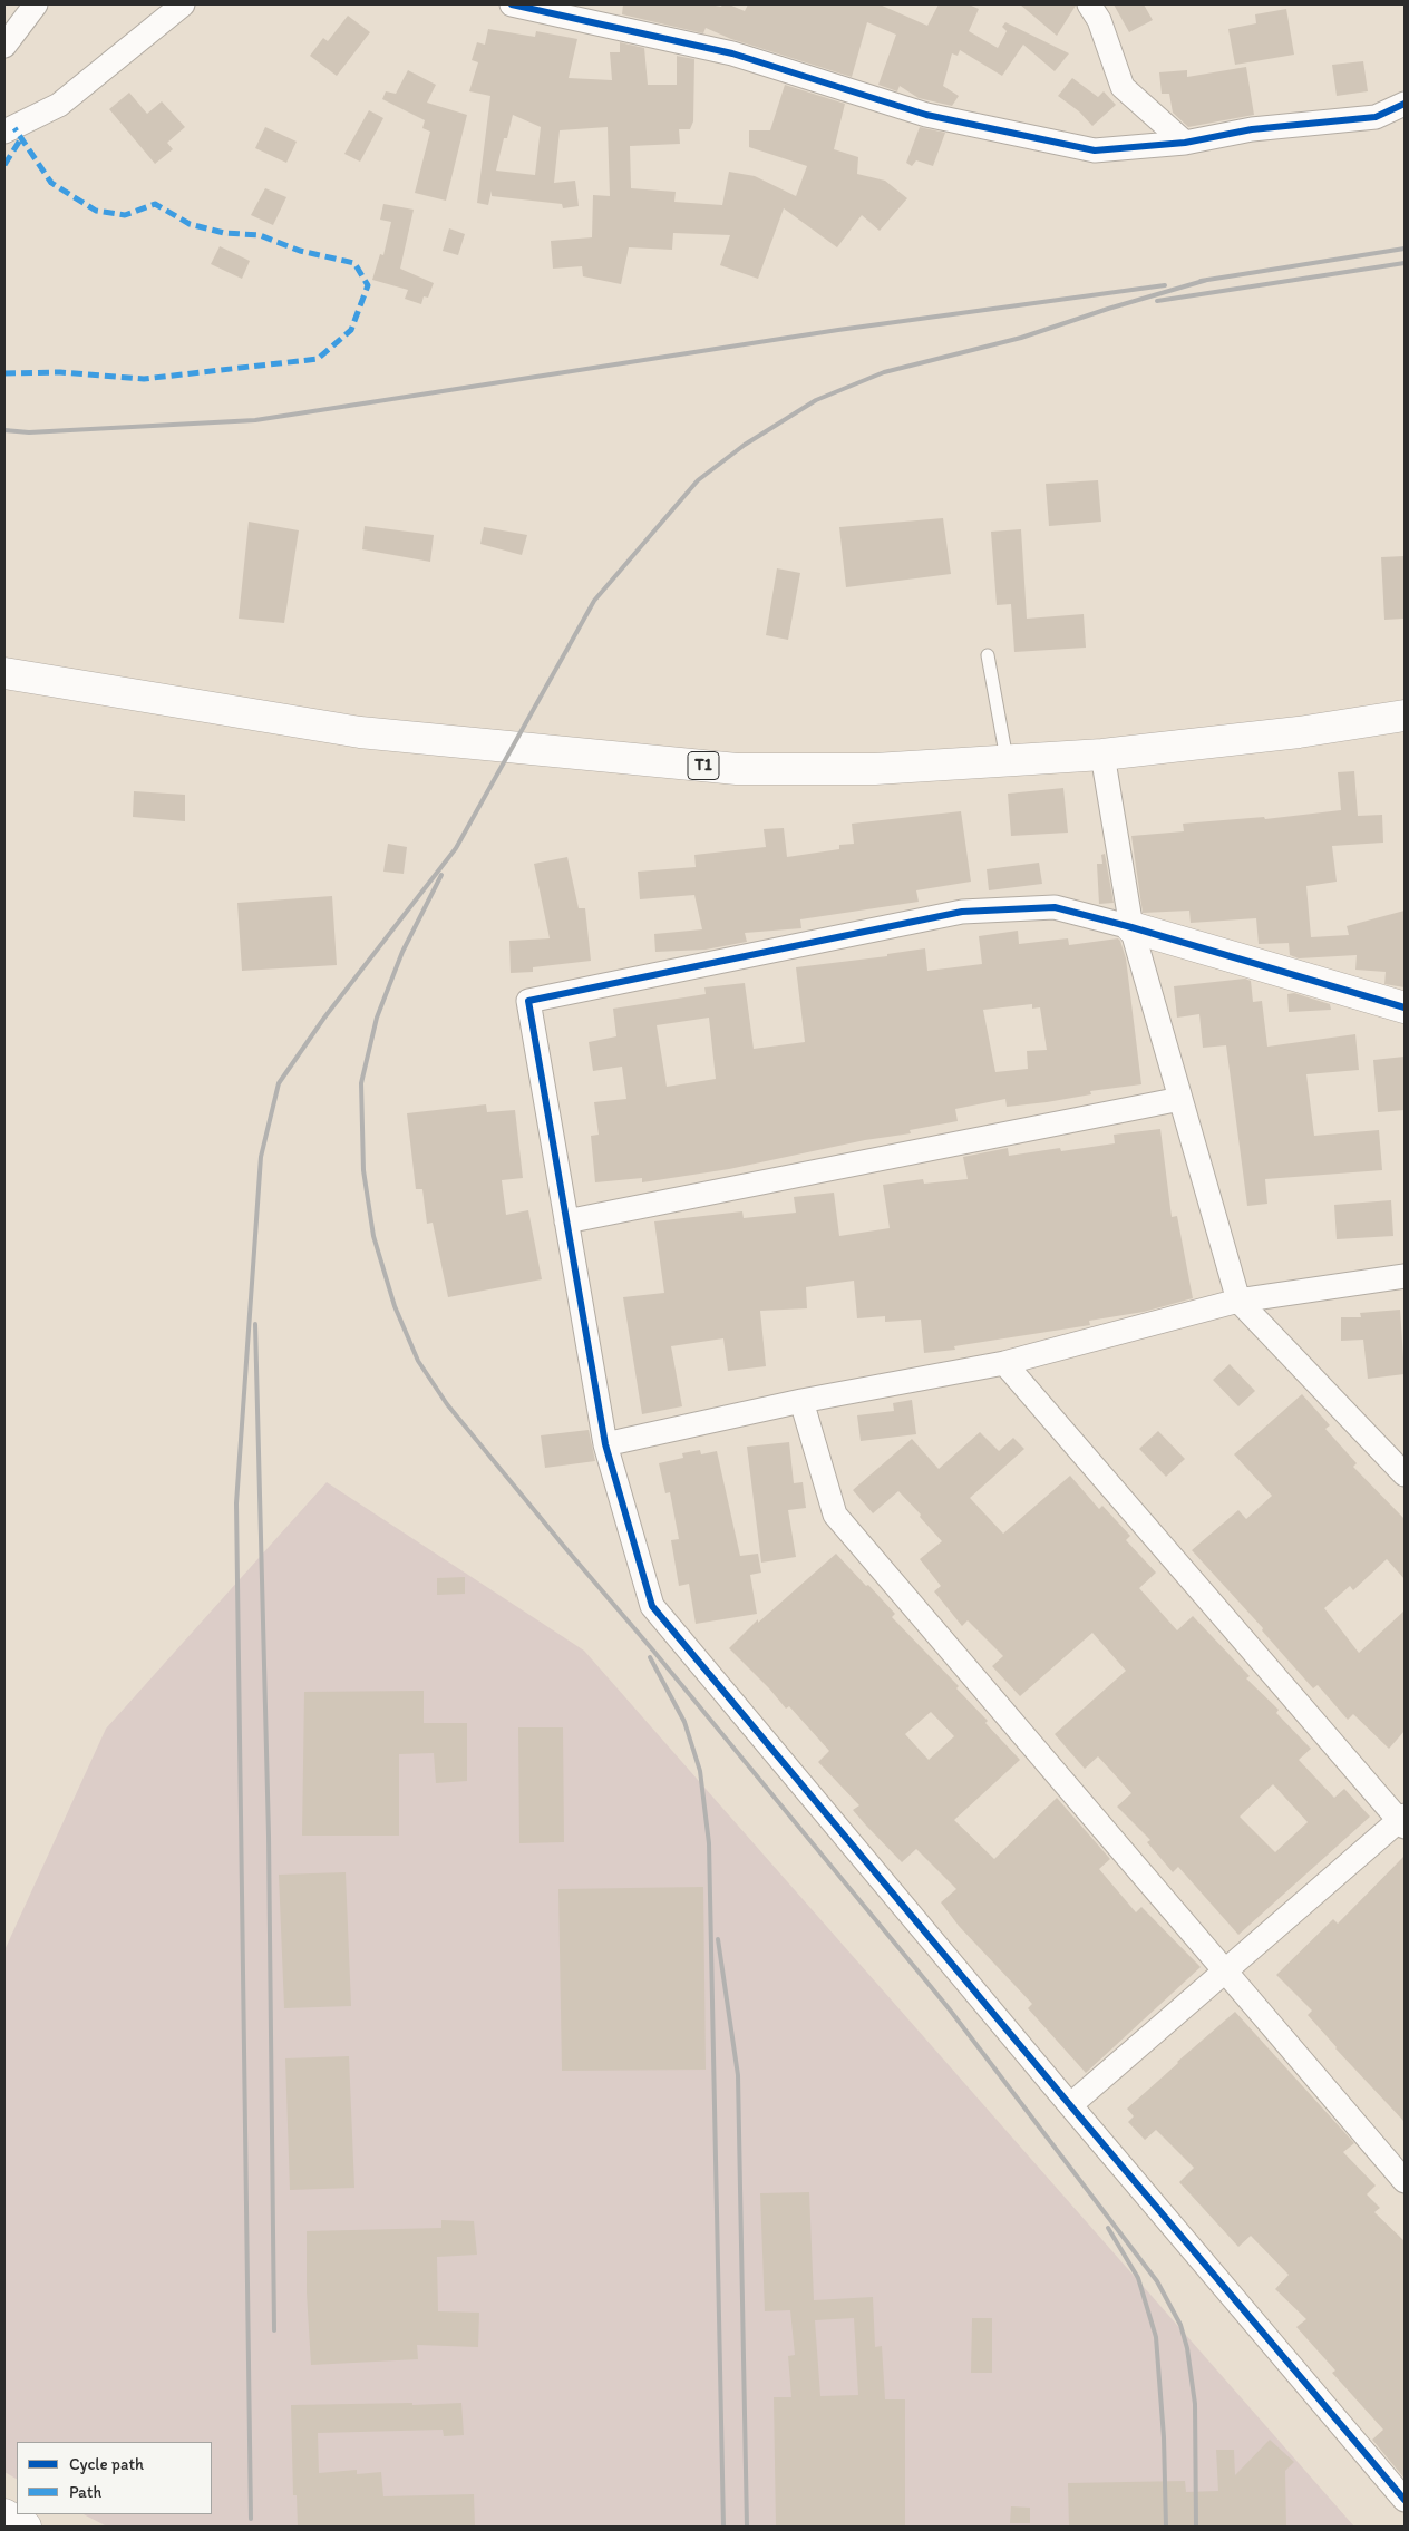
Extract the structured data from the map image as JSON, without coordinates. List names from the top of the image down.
{
  "streets": {
    "main road": ["T1"]
  },
  "legend": ["Cycle path", "Path"]
}
